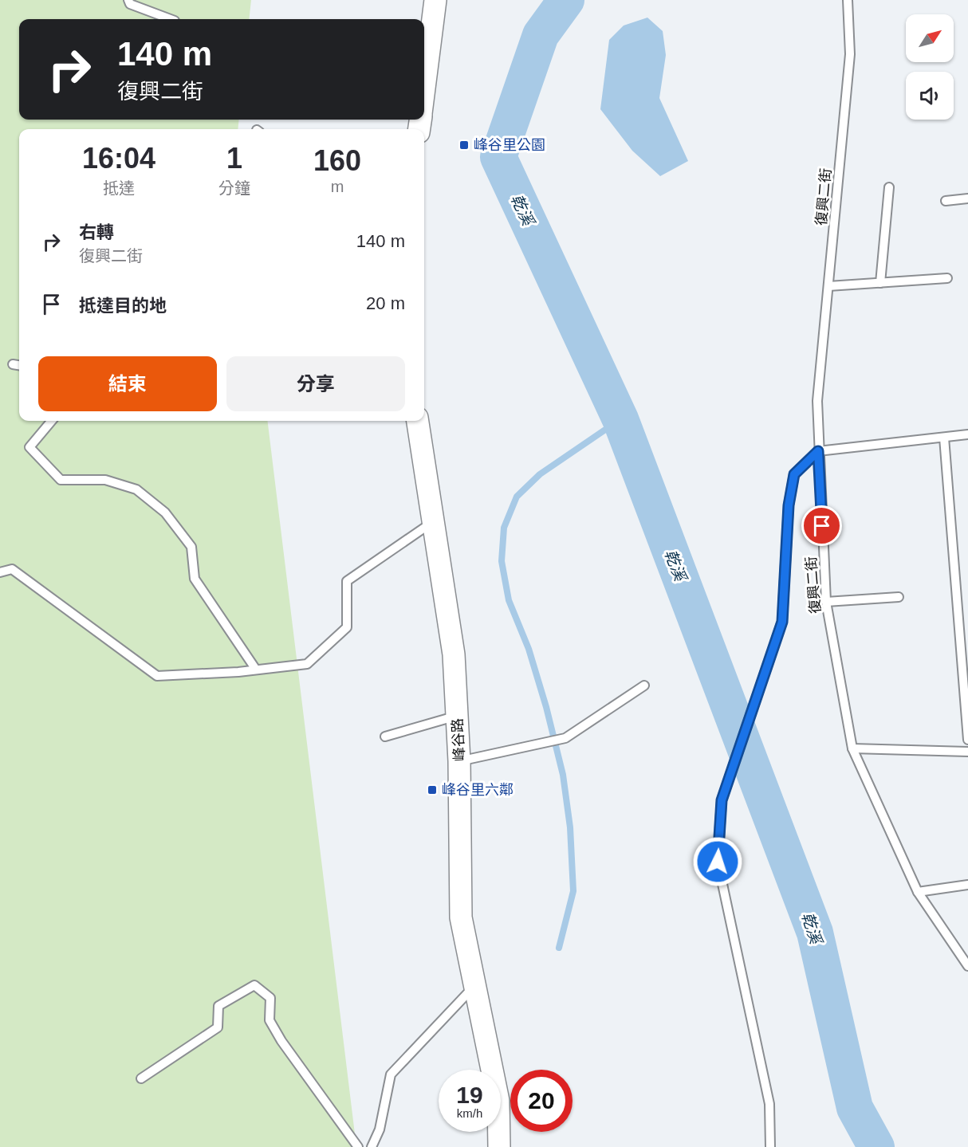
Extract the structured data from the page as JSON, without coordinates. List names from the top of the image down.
{
  "streets": {
    "street": ["峰谷路"],
    "lane": ["復興二街"]
  },
  "water": ["乾溪"],
  "places": {
    "transit": ["峰谷里公園", "峰谷里六鄰"]
  },
  "north": "top right",
  "page": {
    "turn": ["140 m", "復興二街"],
    "eta": [
      "16:04",
      "抵達",
      "1",
      "分鐘",
      "160",
      "m"
    ],
    "list": [
      {
        "name": "右轉",
        "note": "復興二街",
        "value": "140 m"
      },
      {
        "name": "抵達目的地",
        "value": "20 m"
      }
    ],
    "buttons": ["結束", "分享"],
    "speed": "19 km/h",
    "limit": "20"
  }
}
